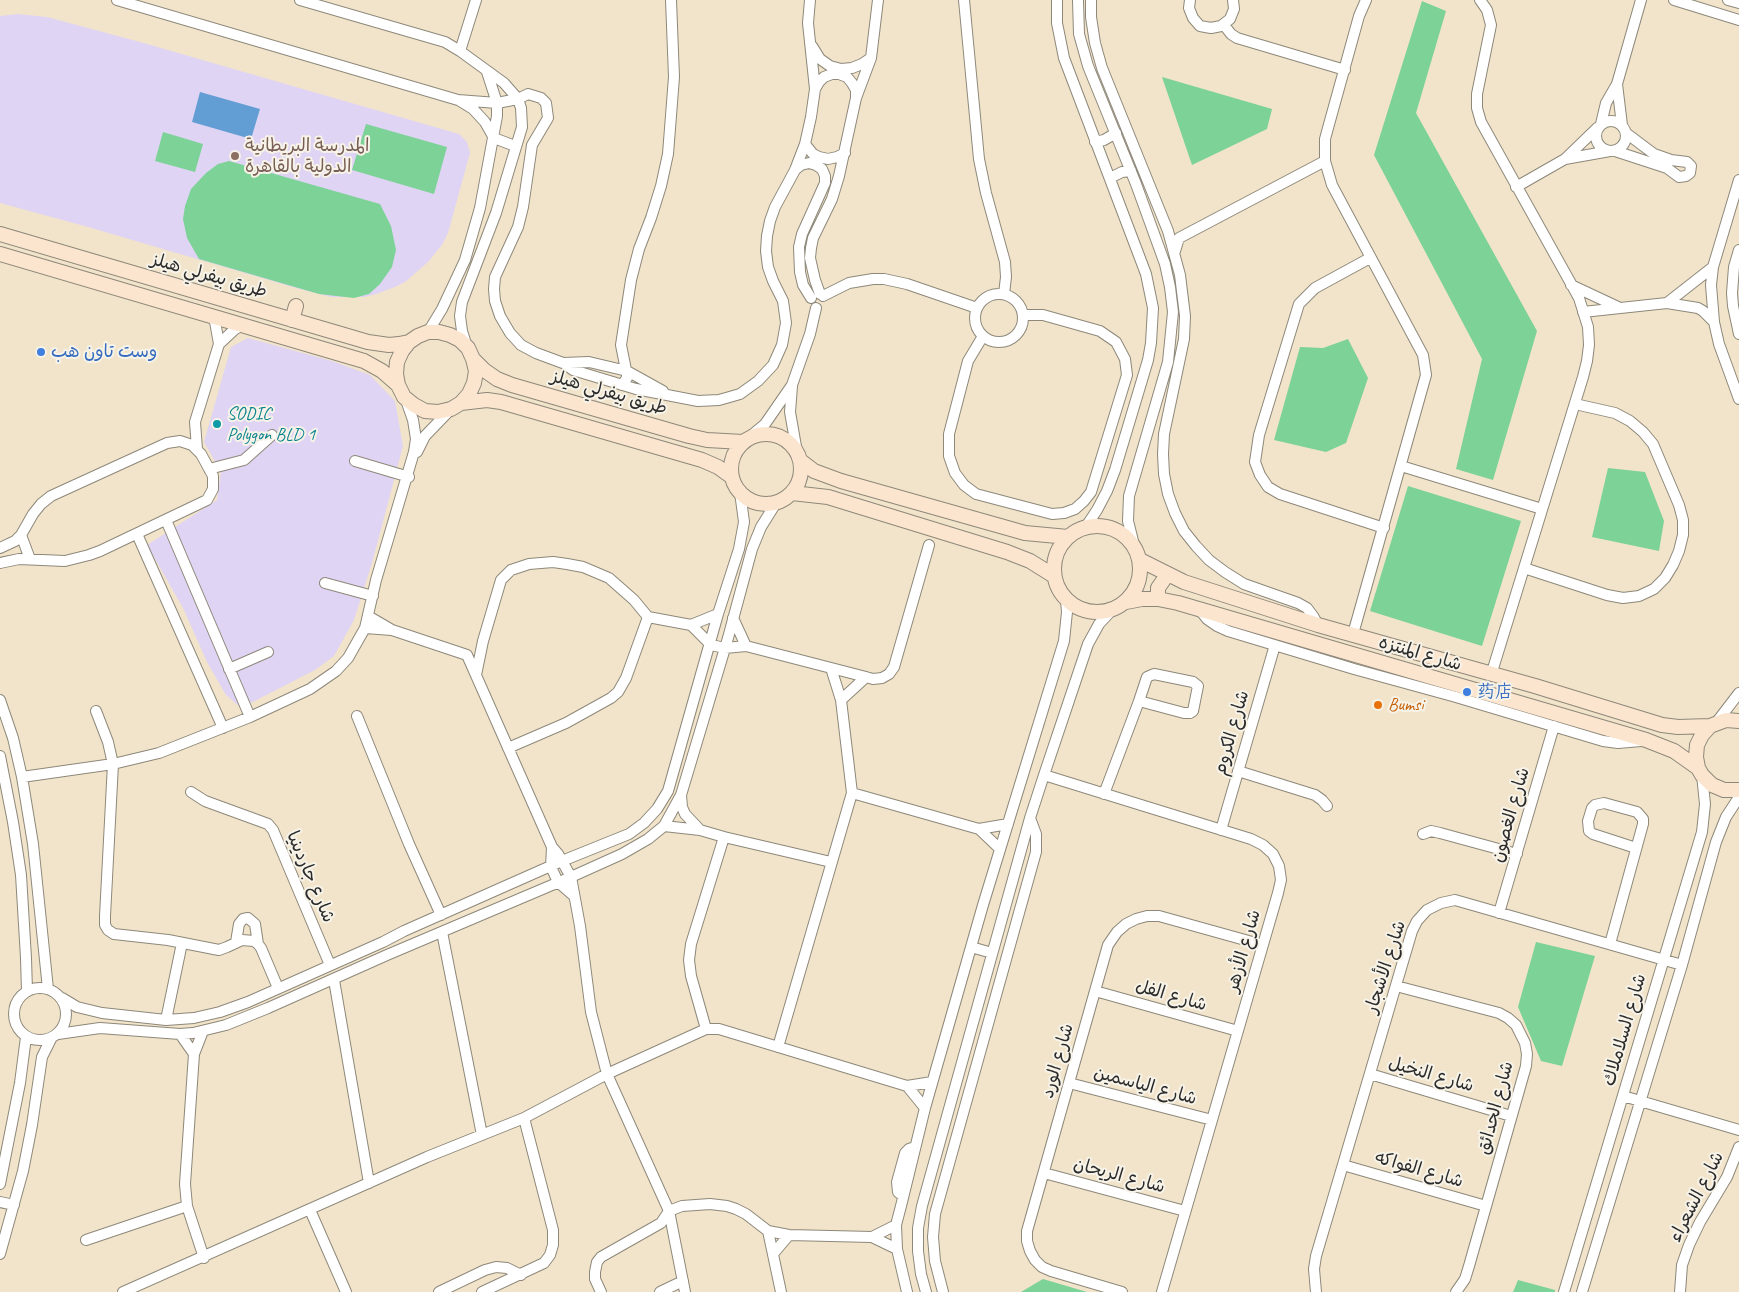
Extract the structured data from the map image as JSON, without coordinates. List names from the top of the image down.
{
  "streets": {
    "street": [
      "طريق بيفرلي هيلز",
      "شارع المنتزه",
      "شارع الكروم",
      "شارع الغصون",
      "شارع جاردينيا",
      "شارع الأزهر",
      "شارع الأشجار",
      "شارع الفل",
      "شارع السلاملاك",
      "شارع الورد",
      "شارع النخيل",
      "شارع الياسمين",
      "شارع الحدائق",
      "شارع الفواكه",
      "شارع الريحان",
      "شارع الشعراء"
    ]
  },
  "crossings": [
    ["شارع المنتزه", "شارع السلاملاك"],
    ["شارع الكروم", "شارع الأزهر"],
    ["شارع الغصون", "شارع الأشجار"],
    ["شارع الأزهر", "شارع الفل"],
    ["شارع الأزهر", "شارع الورد"],
    ["شارع الأزهر", "شارع الياسمين"],
    ["شارع الأزهر", "شارع الريحان"],
    ["شارع الأشجار", "شارع السلاملاك"],
    ["شارع الأشجار", "شارع النخيل"],
    ["شارع الأشجار", "شارع الحدائق"],
    ["شارع الأشجار", "شارع الفواكه"],
    ["شارع الفل", "شارع الورد"],
    ["شارع الورد", "شارع الياسمين"],
    ["شارع الورد", "شارع الريحان"],
    ["شارع النخيل", "شارع الحدائق"],
    ["شارع الحدائق", "شارع الفواكه"]
  ],
  "places": [
    "المدرسة البريطانية الدولية بالقاهرة",
    "وست تاون هب",
    "SODIC Polygon BLD 1",
    "药店",
    "Bumsi"
  ]
}
